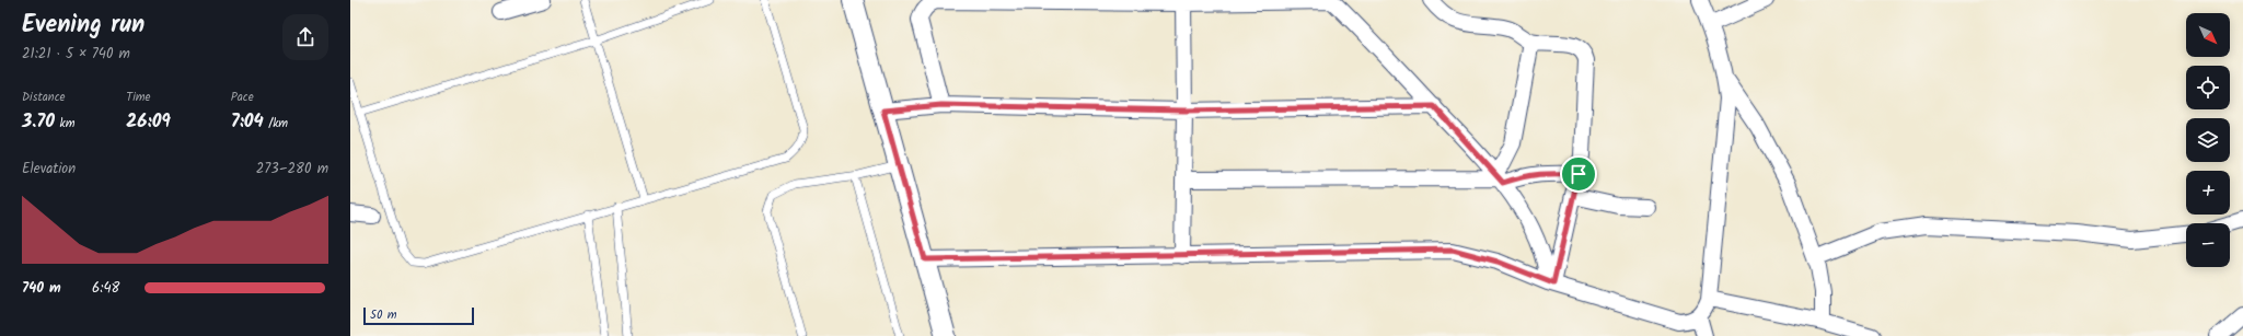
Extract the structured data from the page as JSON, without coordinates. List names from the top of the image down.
{
  "scale_bar": "50 m",
  "north": "bottom right",
  "page": {
    "heading": ["Evening run", "21:21 · 5 × 740 m"],
    "map_buttons": ["+", "−"],
    "stats": [
      ["Distance", "3.70 km"],
      ["Time", "26:09"],
      ["Pace", "7:04 /km"]
    ],
    "chart": ["Elevation", "273–280 m"],
    "list": [
      {
        "name": "740 m",
        "note": "6:48"
      }
    ],
    "scale": "50 m"
  }
}
